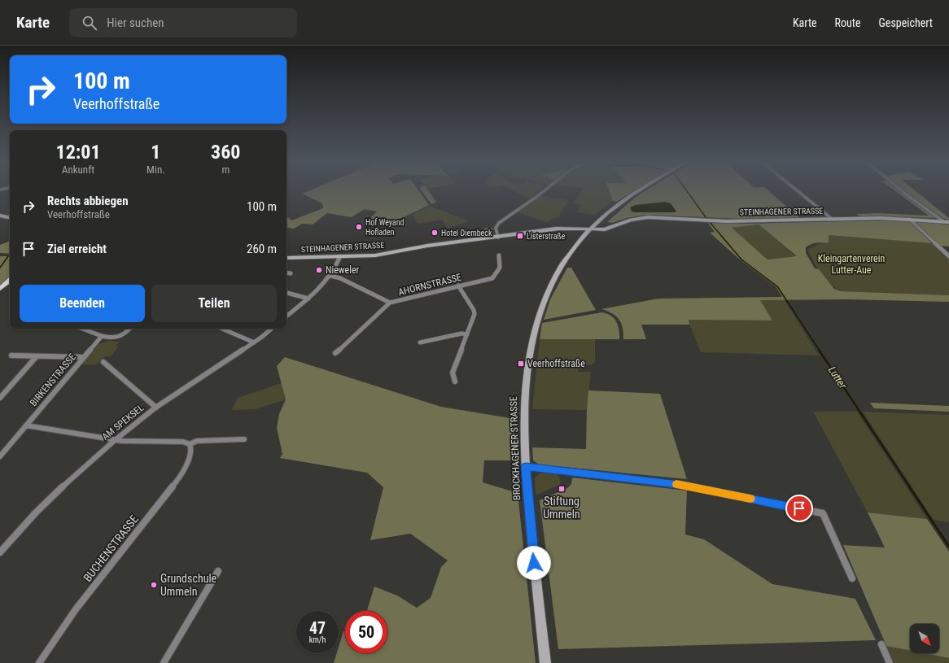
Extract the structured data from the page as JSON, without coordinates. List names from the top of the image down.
{
  "streets": {
    "main road": ["STEINHAGENER STRASSE", "BROCKHAGENER STRASSE"],
    "street": [
      "AHORNSTRASSE",
      "BIRKENSTRASSE",
      "AM SPEKSEL",
      "BUCHENSTRASSE"
    ]
  },
  "crossings": [
    ["STEINHAGENER STRASSE", "BROCKHAGENER STRASSE"]
  ],
  "water": ["Lutter"],
  "parks": ["Kleingartenverein Lutter-Aue"],
  "places": {
    "other": [
      "Hof Weyand Hofladen",
      "Hotel Diembeck",
      "Nieweler",
      "Grundschule Ummeln"
    ],
    "transit": ["Listerstraße", "Veerhoffstraße", "Stiftung Ummeln"]
  },
  "north": "bottom right",
  "page": {
    "header": "Karte",
    "search": "Hier suchen",
    "nav": ["Karte", "Route", "Gespeichert"],
    "turn": ["100 m", "Veerhoffstraße"],
    "eta": [
      "12:01",
      "Ankunft",
      "1",
      "Min.",
      "360",
      "m"
    ],
    "list": [
      {
        "name": "Rechts abbiegen",
        "note": "Veerhoffstraße",
        "value": "100 m"
      },
      {
        "name": "Ziel erreicht",
        "value": "260 m"
      }
    ],
    "buttons": ["Beenden", "Teilen"],
    "speed": "47 km/h",
    "limit": "50"
  }
}
